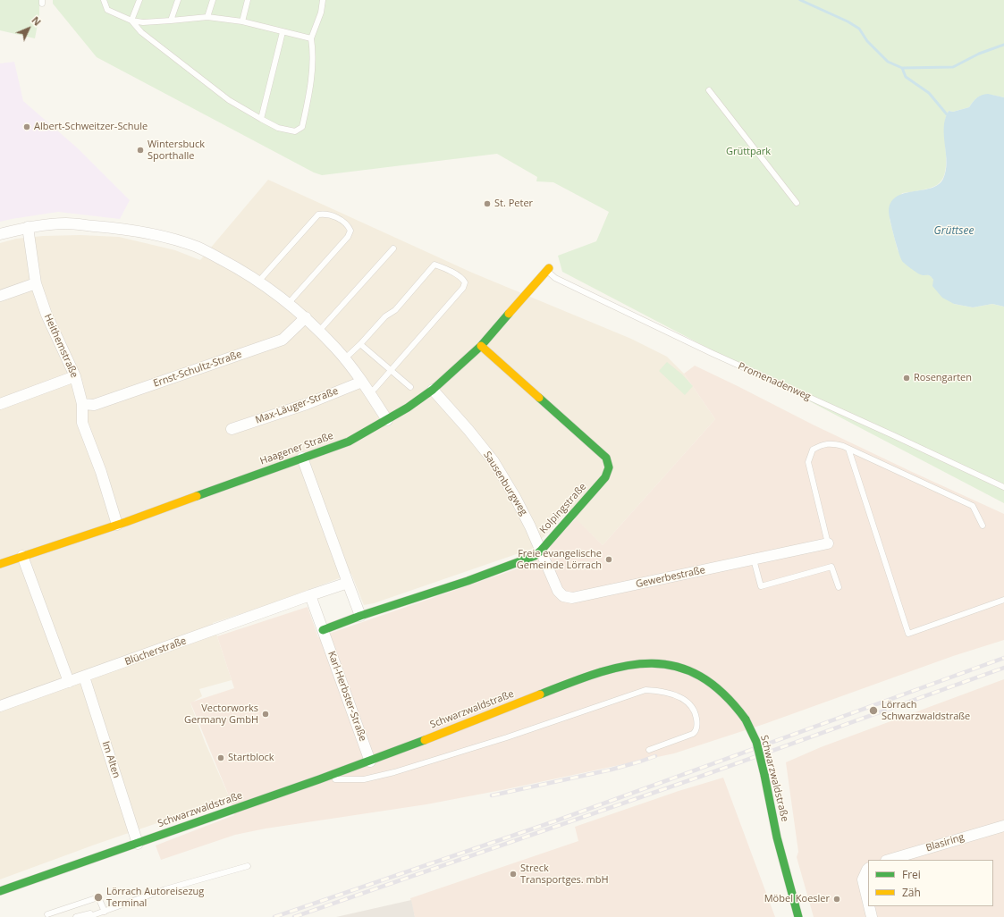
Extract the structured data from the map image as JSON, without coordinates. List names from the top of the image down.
{
  "streets": {
    "street": [
      "Heithemstraße",
      "Ernst-Schultz-Straße",
      "Max-Läuger-Straße",
      "Haagener Straße",
      "Sausenburgweg",
      "Kolpingstraße",
      "Gewerbestraße",
      "Blücherstraße",
      "Karl-Herbster-Straße",
      "Schwarzwaldstraße",
      "Im Alten",
      "Blasiring"
    ],
    "lane": ["Promenadenweg"]
  },
  "crossings": [
    ["Heithemstraße", "Ernst-Schultz-Straße"],
    ["Heithemstraße", "Haagener Straße"],
    ["Promenadenweg", "Haagener Straße"],
    ["Haagener Straße", "Sausenburgweg"],
    ["Haagener Straße", "Kolpingstraße"],
    ["Sausenburgweg", "Kolpingstraße"],
    ["Sausenburgweg", "Gewerbestraße"],
    ["Kolpingstraße", "Gewerbestraße"],
    ["Kolpingstraße", "Karl-Herbster-Straße"],
    ["Blücherstraße", "Karl-Herbster-Straße"],
    ["Blücherstraße", "Im Alten"],
    ["Karl-Herbster-Straße", "Schwarzwaldstraße"],
    ["Schwarzwaldstraße", "Im Alten"]
  ],
  "water": ["Grüttsee"],
  "parks": ["Grüttpark"],
  "places": [
    "Albert-Schweitzer-Schule",
    "Wintersbuck Sporthalle",
    "St. Peter",
    "Rosengarten",
    "Freie evangelische Gemeinde Lörrach",
    "Lörrach Schwarzwaldstraße",
    "Vectorworks Germany GmbH",
    "Startblock",
    "Streck Transportges. mbH",
    "Lörrach Autoreisezug Terminal",
    "Möbel Koesler"
  ],
  "legend": ["Frei", "Zäh"],
  "north": "top right"
}
